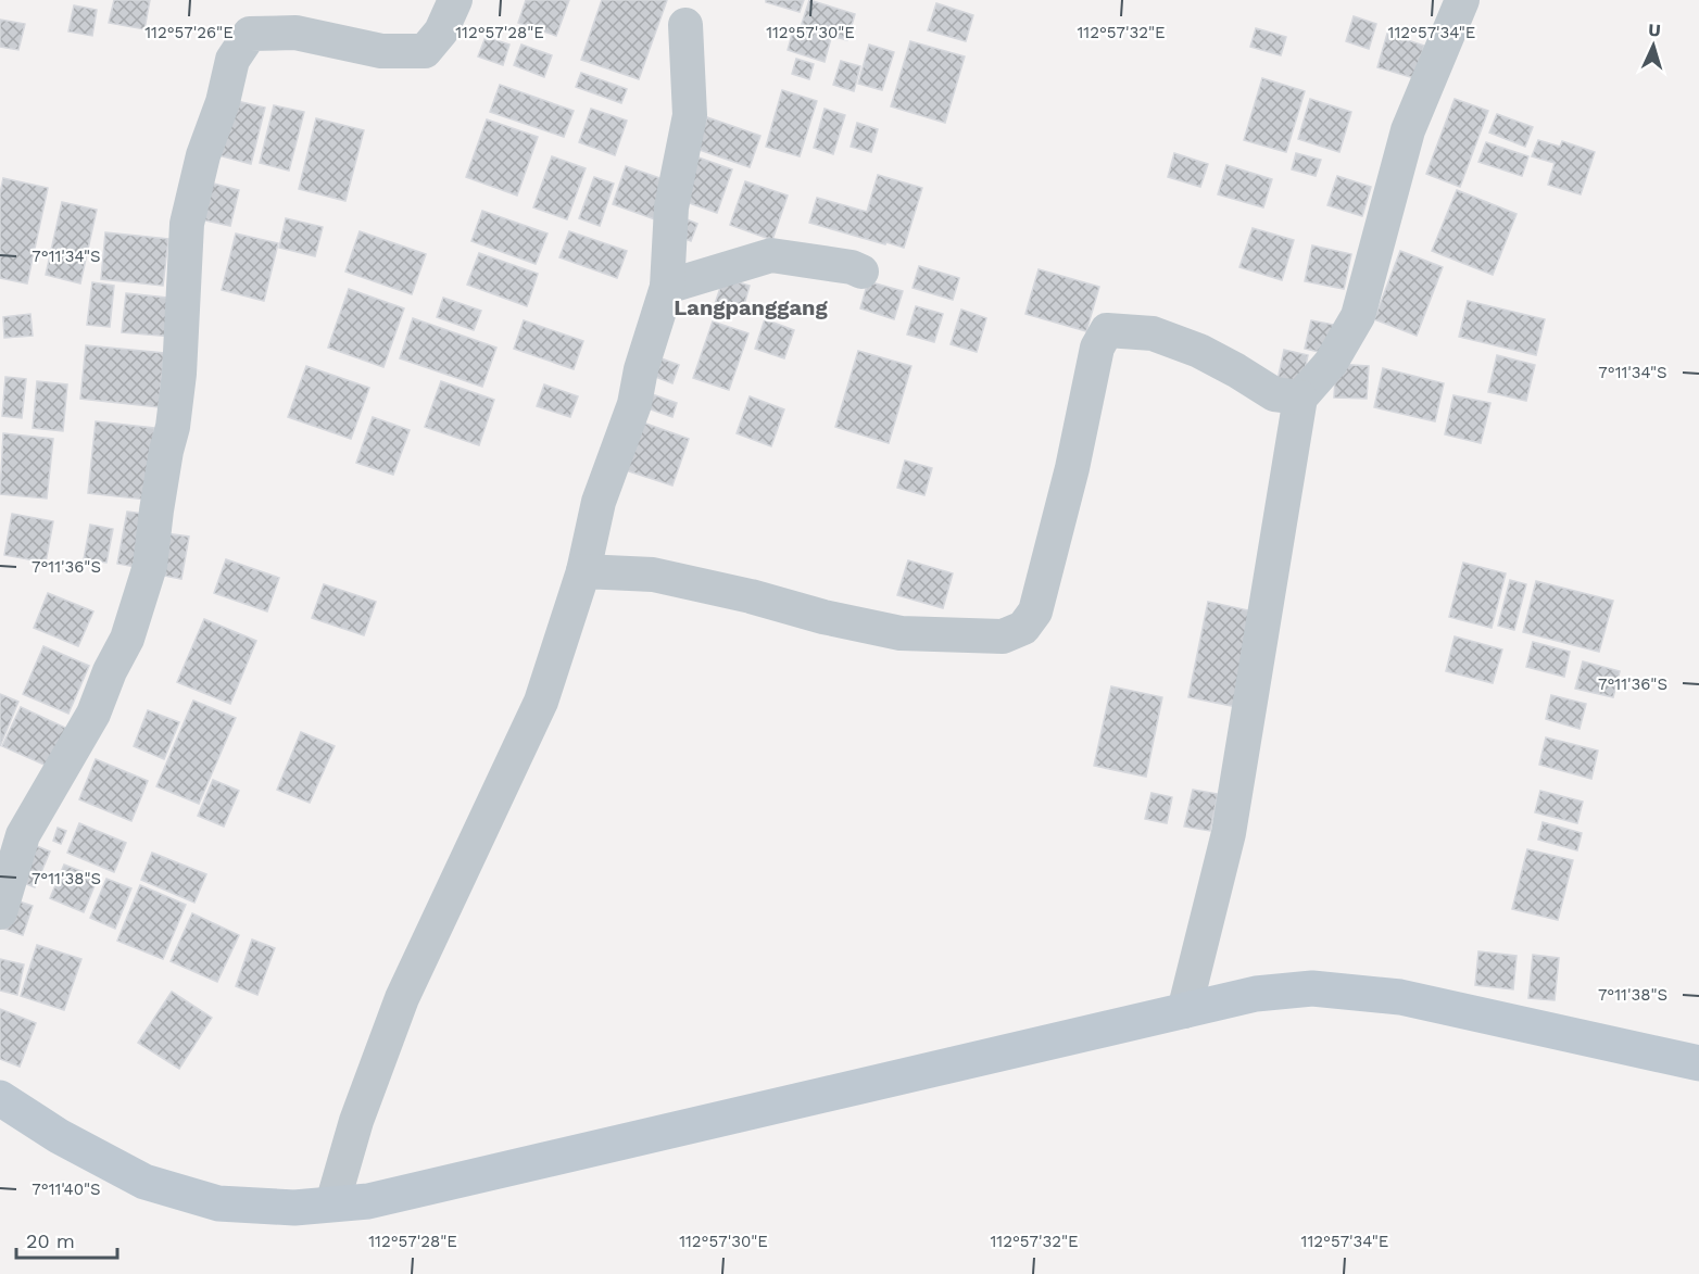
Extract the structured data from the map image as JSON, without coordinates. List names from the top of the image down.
{
  "districts": ["Langpanggang"],
  "scale_bar": "20 m",
  "north": "top",
  "coordinates": [
    "112°57'26\"E",
    "112°57'28\"E",
    "112°57'30\"E",
    "112°57'32\"E",
    "112°57'34\"E",
    "7°11'34\"S",
    "7°11'36\"S",
    "7°11'38\"S",
    "7°11'40\"S"
  ]
}
